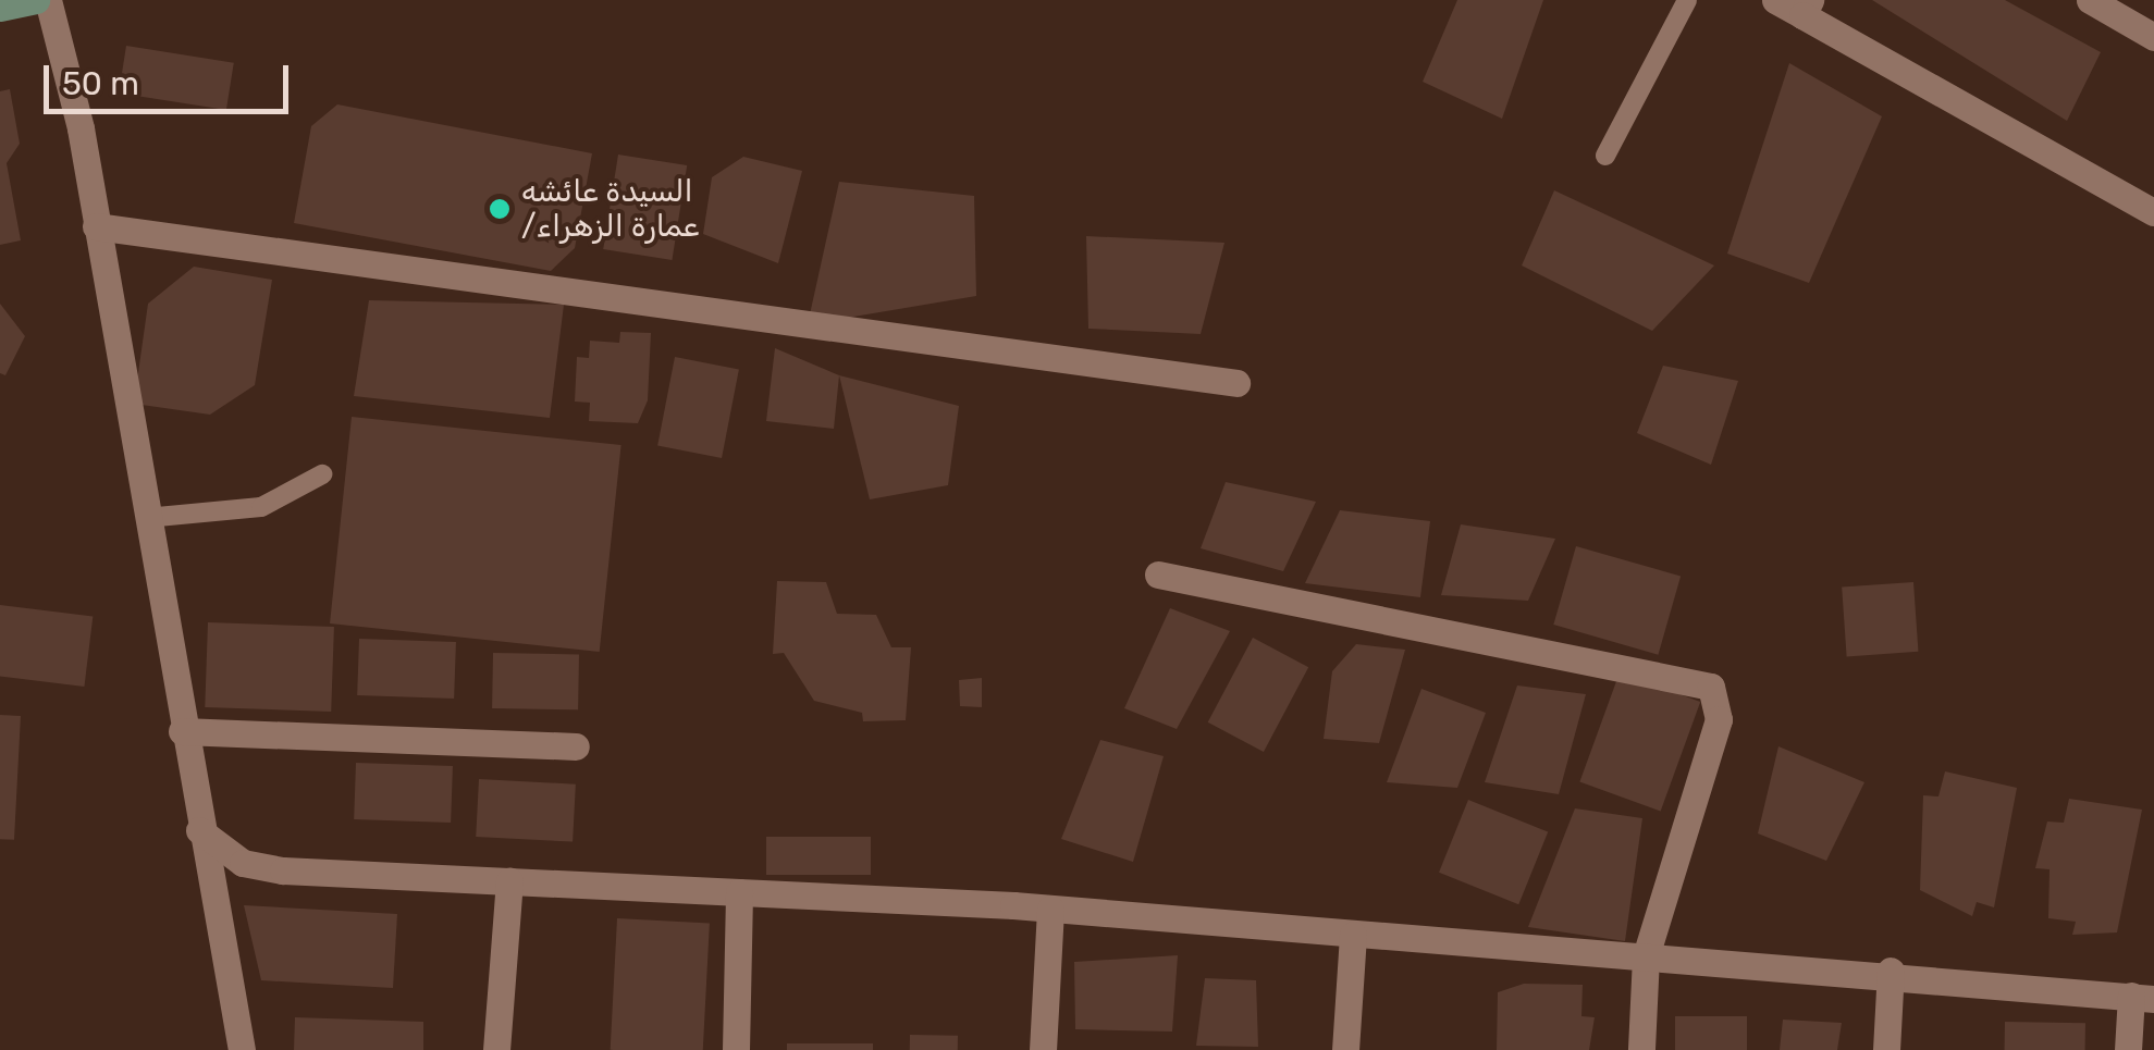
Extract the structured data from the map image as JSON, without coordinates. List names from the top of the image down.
{
  "places": ["السيدة عائشه /عمارة الزهراء"],
  "scale_bar": "50 m"
}
